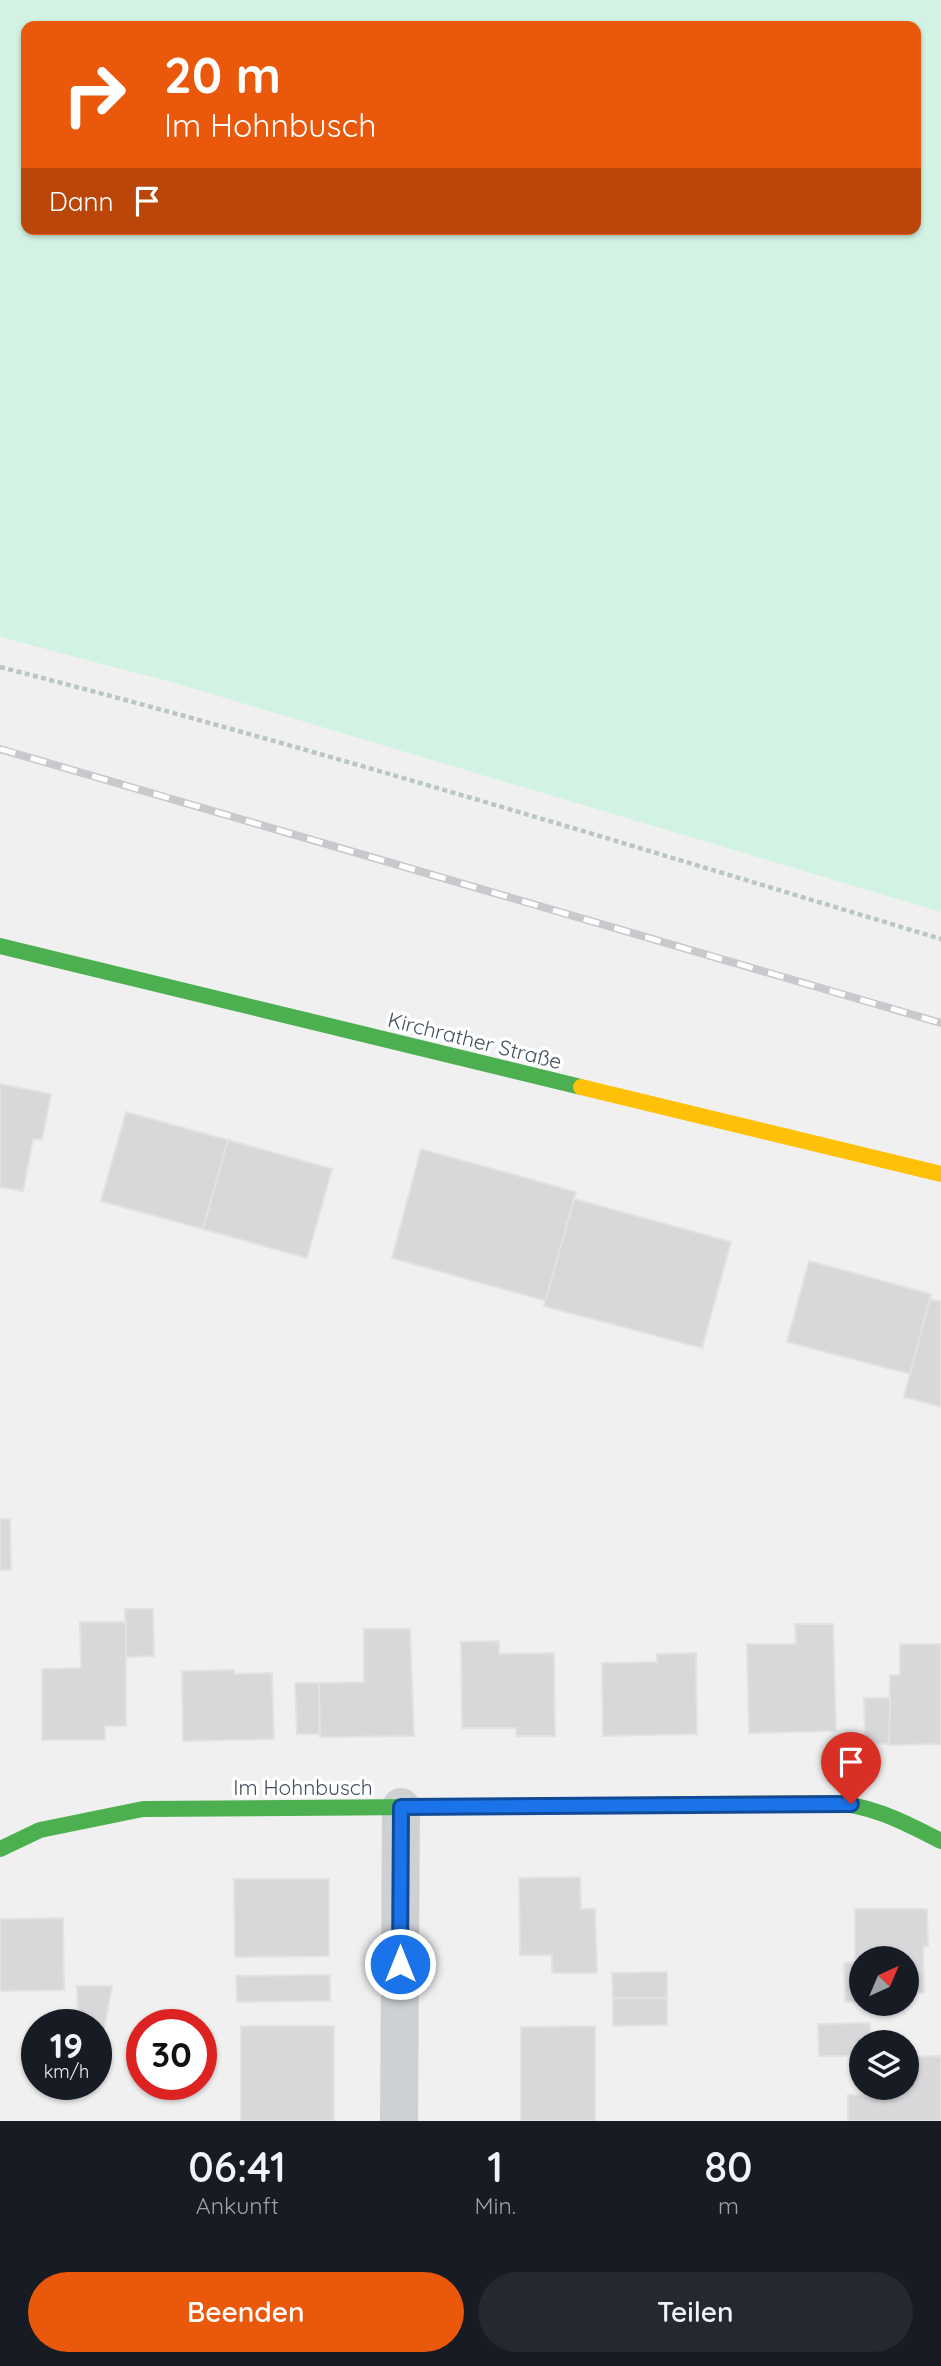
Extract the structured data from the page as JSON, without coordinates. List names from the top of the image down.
{
  "streets": {
    "street": ["Kirchrather Straße", "Im Hohnbusch"]
  },
  "north": "top right",
  "page": {
    "turn": ["20 m", "Im Hohnbusch"],
    "then": "Dann",
    "speed": "19 km/h",
    "limit": "30",
    "eta": [
      "06:41",
      "Ankunft",
      "1",
      "Min.",
      "80",
      "m"
    ],
    "buttons": ["Beenden", "Teilen"]
  }
}
